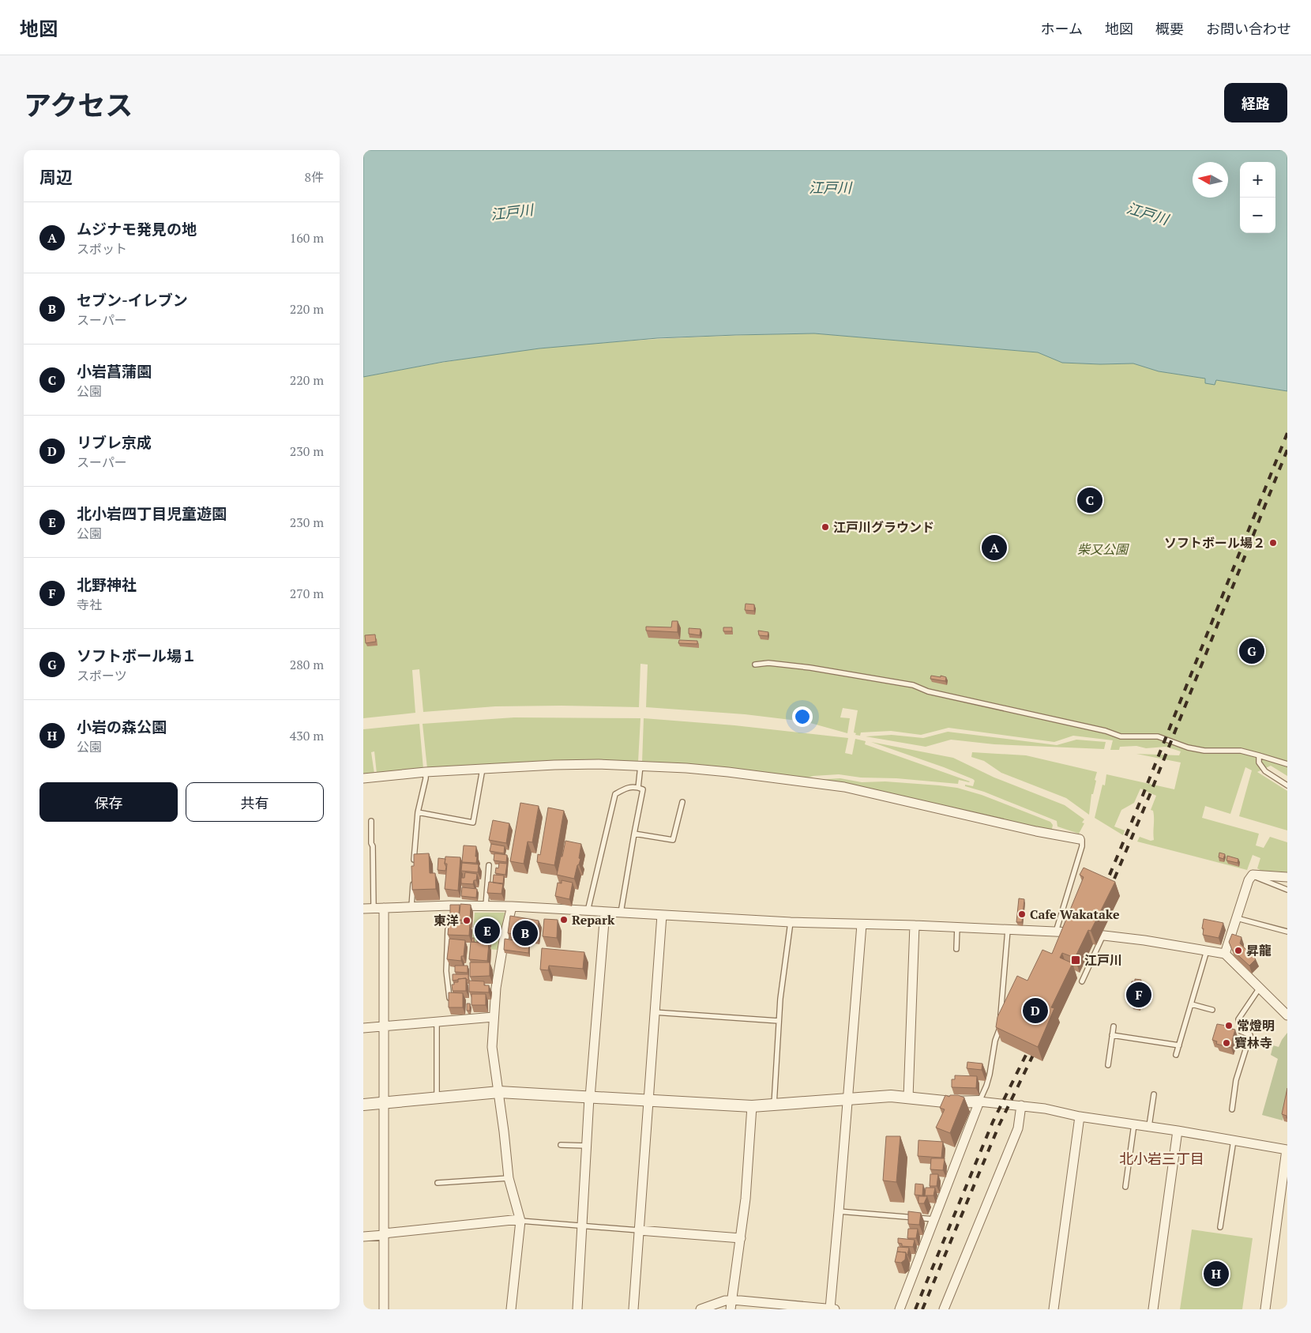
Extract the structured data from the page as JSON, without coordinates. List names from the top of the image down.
{
  "districts": ["北小岩三丁目"],
  "water": ["江戸川"],
  "parks": ["柴又公園"],
  "places": {
    "other": [
      "江戸川グラウンド",
      "ソフトボール場２",
      "Cafe Wakatake",
      "Repark",
      "東洋",
      "昇龍",
      "常燈明",
      "寶林寺"
    ],
    "transit": ["江戸川"]
  },
  "north": "left",
  "page": {
    "header": "地図",
    "nav": [
      "ホーム",
      "地図",
      "概要",
      "お問い合わせ"
    ],
    "title": "アクセス",
    "buttons": [
      "経路",
      ["保存", "共有"]
    ],
    "heading": ["周辺", "8件"],
    "map_buttons": ["+", "−"],
    "list": [
      {
        "mark": "A",
        "name": "ムジナモ発見の地",
        "note": "スポット",
        "value": "160 m"
      },
      {
        "mark": "B",
        "name": "セブン-イレブン",
        "note": "スーパー",
        "value": "220 m"
      },
      {
        "mark": "C",
        "name": "小岩菖蒲園",
        "note": "公園",
        "value": "220 m"
      },
      {
        "mark": "D",
        "name": "リブレ京成",
        "note": "スーパー",
        "value": "230 m"
      },
      {
        "mark": "E",
        "name": "北小岩四丁目児童遊園",
        "note": "公園",
        "value": "230 m"
      },
      {
        "mark": "F",
        "name": "北野神社",
        "note": "寺社",
        "value": "270 m"
      },
      {
        "mark": "G",
        "name": "ソフトボール場１",
        "note": "スポーツ",
        "value": "280 m"
      },
      {
        "mark": "H",
        "name": "小岩の森公園",
        "note": "公園",
        "value": "430 m"
      }
    ],
    "pins": [
      "C",
      "A",
      "G",
      "E",
      "B",
      "F",
      "D",
      "H"
    ]
  }
}
